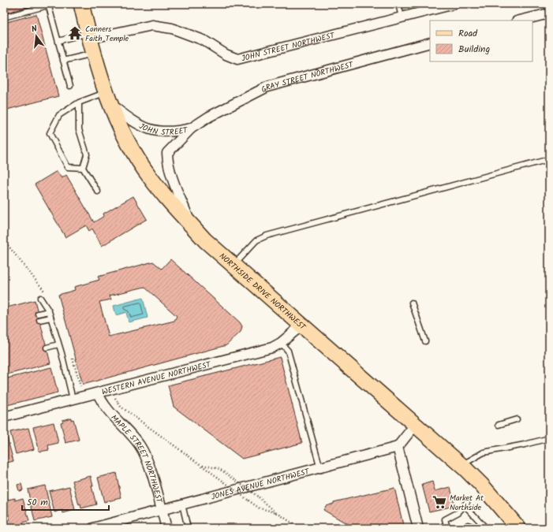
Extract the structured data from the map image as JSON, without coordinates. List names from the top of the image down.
{
  "streets": {
    "main road": ["NORTHSIDE DRIVE NORTHWEST"],
    "street": [
      "JOHN STREET NORTHWEST",
      "GRAY STREET NORTHWEST",
      "JOHN STREET",
      "WESTERN AVENUE NORTHWEST",
      "MAPLE STREET NORTHWEST",
      "JONES AVENUE NORTHWEST"
    ]
  },
  "crossings": [
    ["JOHN STREET NORTHWEST", "NORTHSIDE DRIVE NORTHWEST"],
    ["GRAY STREET NORTHWEST", "JOHN STREET"],
    ["JOHN STREET", "NORTHSIDE DRIVE NORTHWEST"],
    ["NORTHSIDE DRIVE NORTHWEST", "WESTERN AVENUE NORTHWEST"],
    ["WESTERN AVENUE NORTHWEST", "MAPLE STREET NORTHWEST"],
    ["MAPLE STREET NORTHWEST", "JONES AVENUE NORTHWEST"]
  ],
  "places": {
    "temple": ["Conners Faith Temple"],
    "supermarket": ["Market At Northside"]
  },
  "legend": ["Road", "Building"],
  "scale_bar": "50 m",
  "north": "top"
}
